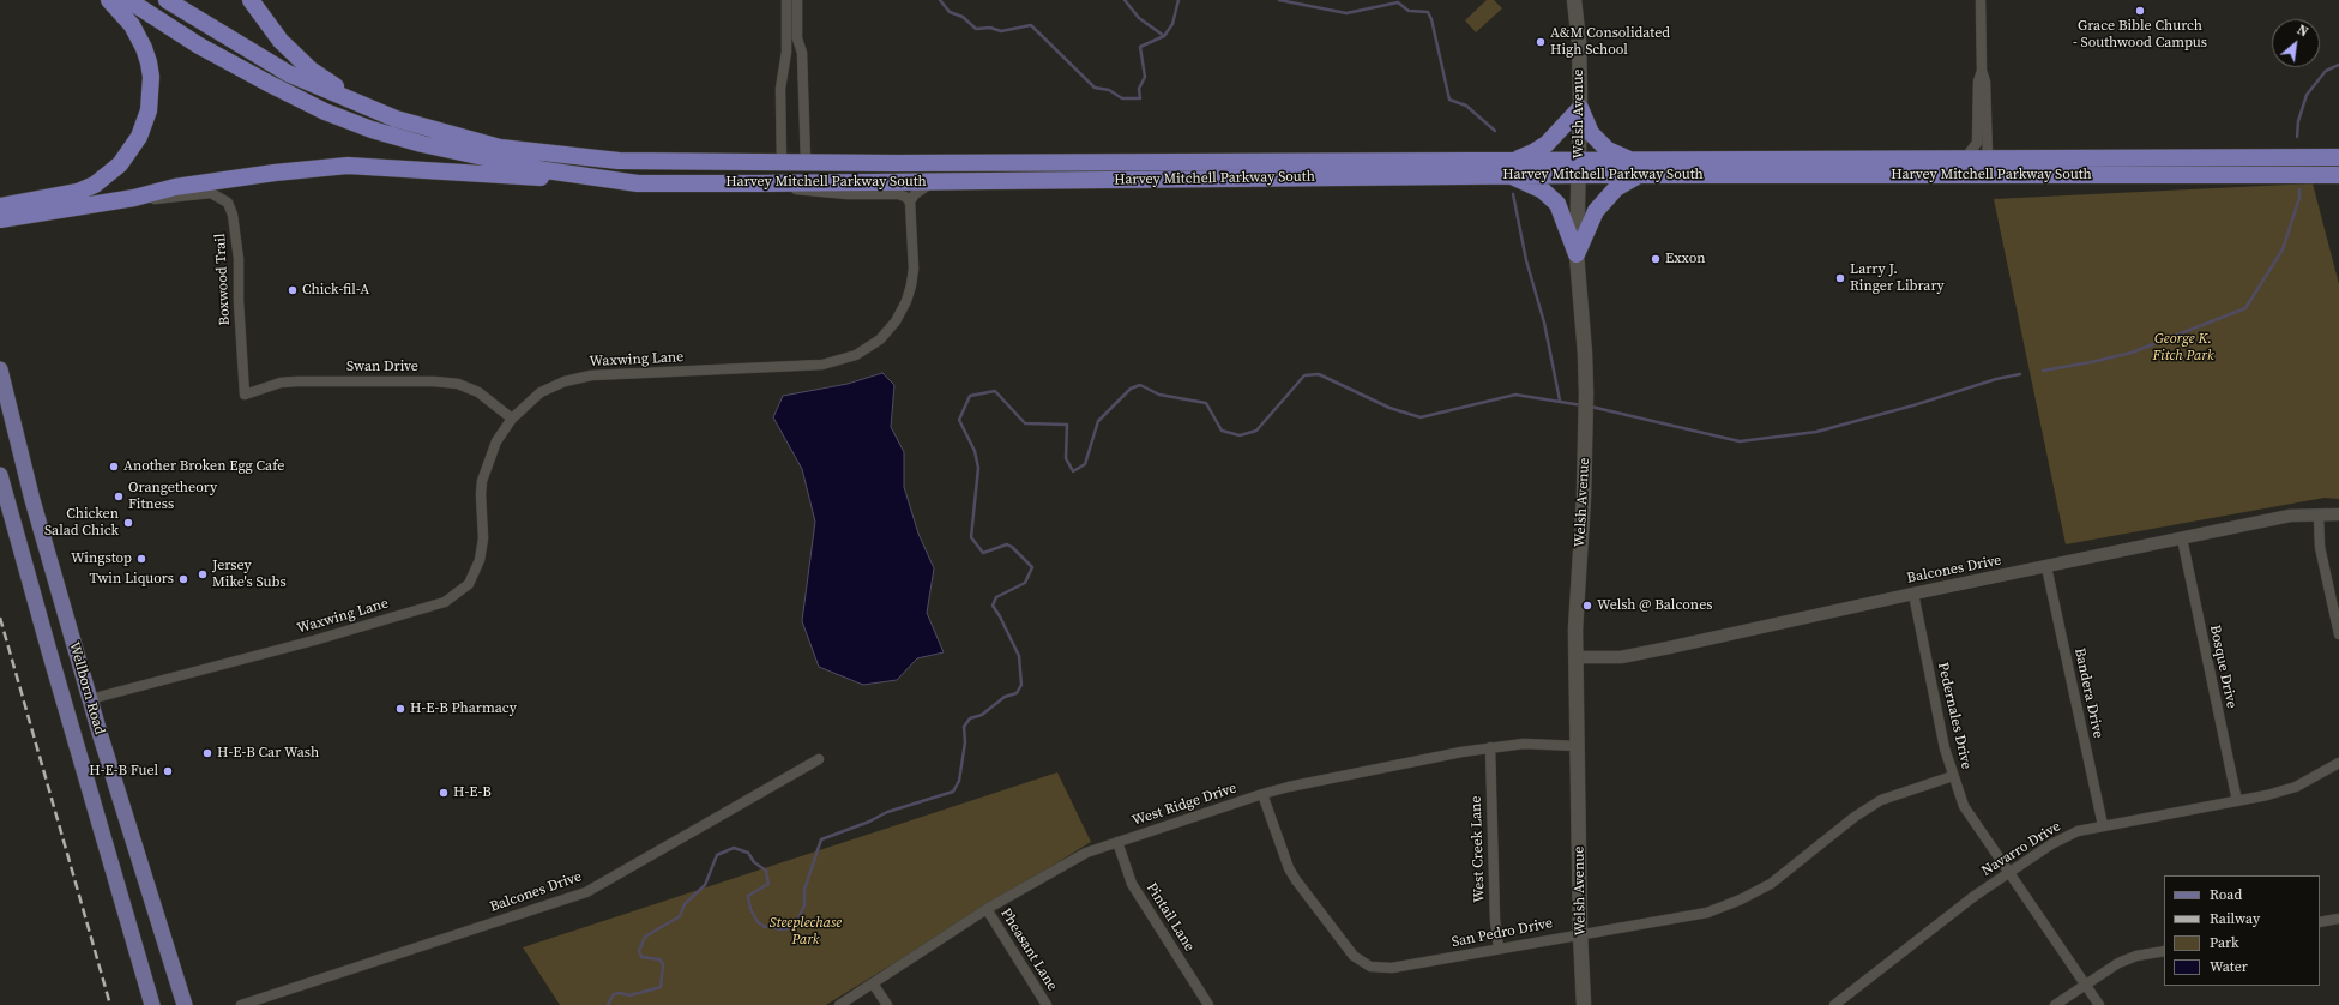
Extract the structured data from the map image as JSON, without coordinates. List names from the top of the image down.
{
  "streets": {
    "highway": ["Harvey Mitchell Parkway South"],
    "main road": ["Welsh Avenue", "Wellborn Road"],
    "street": [
      "Boxwood Trail",
      "Waxwing Lane",
      "Swan Drive",
      "Balcones Drive",
      "Bosque Drive",
      "Bandera Drive",
      "Pedernales Drive",
      "West Ridge Drive",
      "West Creek Lane",
      "Navarro Drive",
      "Pintail Lane",
      "San Pedro Drive",
      "Pheasant Lane"
    ]
  },
  "crossings": [
    ["Welsh Avenue", "Harvey Mitchell Parkway South"],
    ["Welsh Avenue", "Balcones Drive"],
    ["Welsh Avenue", "West Ridge Drive"],
    ["Welsh Avenue", "San Pedro Drive"],
    ["Boxwood Trail", "Swan Drive"],
    ["Waxwing Lane", "Swan Drive"],
    ["Waxwing Lane", "Wellborn Road"],
    ["Balcones Drive", "Bosque Drive"],
    ["Balcones Drive", "Bandera Drive"],
    ["Balcones Drive", "Pedernales Drive"],
    ["Bosque Drive", "Navarro Drive"],
    ["Bandera Drive", "Navarro Drive"],
    ["Pedernales Drive", "Navarro Drive"],
    ["Pedernales Drive", "San Pedro Drive"],
    ["West Ridge Drive", "West Creek Lane"],
    ["West Ridge Drive", "Pintail Lane"],
    ["West Ridge Drive", "San Pedro Drive"],
    ["West Ridge Drive", "Pheasant Lane"],
    ["West Creek Lane", "San Pedro Drive"]
  ],
  "parks": ["George K. Fitch Park", "Steeplechase Park"],
  "places": [
    "Grace Bible Church - Southwood Campus",
    "A&M Consolidated High School",
    "Exxon",
    "Larry J. Ringer Library",
    "Chick-fil-A",
    "Another Broken Egg Cafe",
    "Orangetheory Fitness",
    "Chicken Salad Chick",
    "Wingstop",
    "Jersey Mike's Subs",
    "Twin Liquors",
    "Welsh @ Balcones",
    "H-E-B Pharmacy",
    "H-E-B Car Wash",
    "H-E-B Fuel",
    "H-E-B"
  ],
  "legend": [
    "Road",
    "Railway",
    "Park",
    "Water"
  ],
  "north": "top right"
}
